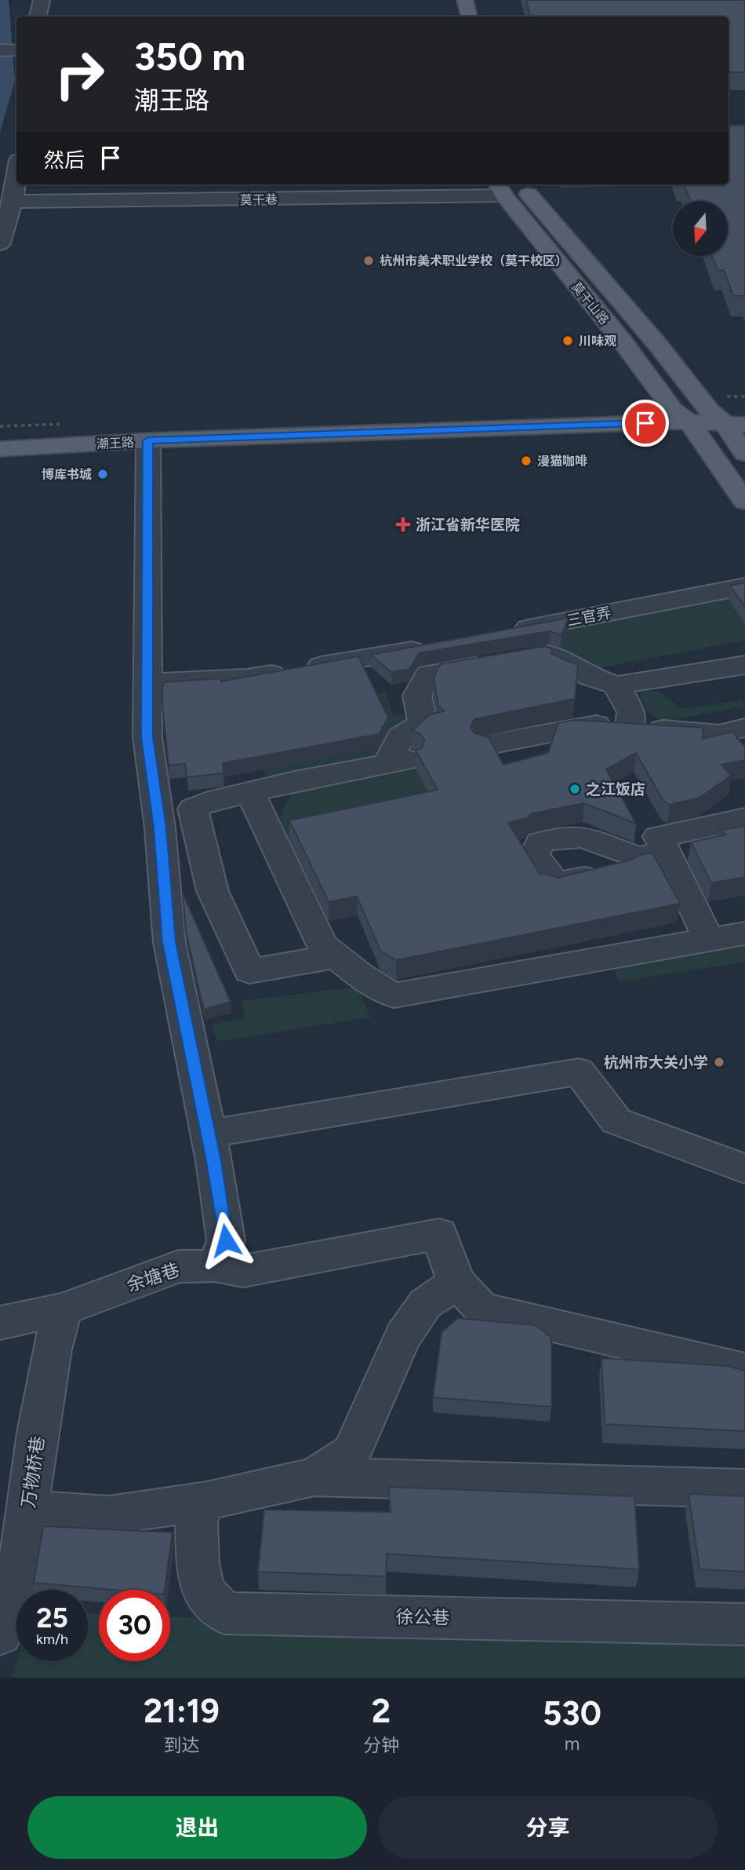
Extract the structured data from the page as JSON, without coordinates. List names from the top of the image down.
{
  "streets": {
    "main road": ["莫干山路", "潮王路"],
    "street": [
      "莫干巷",
      "三官弄",
      "余塘巷",
      "万物桥巷",
      "徐公巷"
    ]
  },
  "crossings": [
    ["莫干巷", "莫干山路"],
    ["莫干山路", "潮王路"],
    ["余塘巷", "万物桥巷"]
  ],
  "places": {
    "other": [
      "杭州市美术职业学校（莫干校区）",
      "川味观",
      "漫猫咖啡",
      "博库书城",
      "之江饭店",
      "杭州市大关小学"
    ],
    "health": ["浙江省新华医院"]
  },
  "north": "bottom",
  "page": {
    "turn": ["350 m", "潮王路"],
    "then": "然后",
    "speed": "25 km/h",
    "limit": "30",
    "eta": [
      "21:19",
      "到达",
      "2",
      "分钟",
      "530",
      "m"
    ],
    "buttons": ["退出", "分享"]
  }
}
